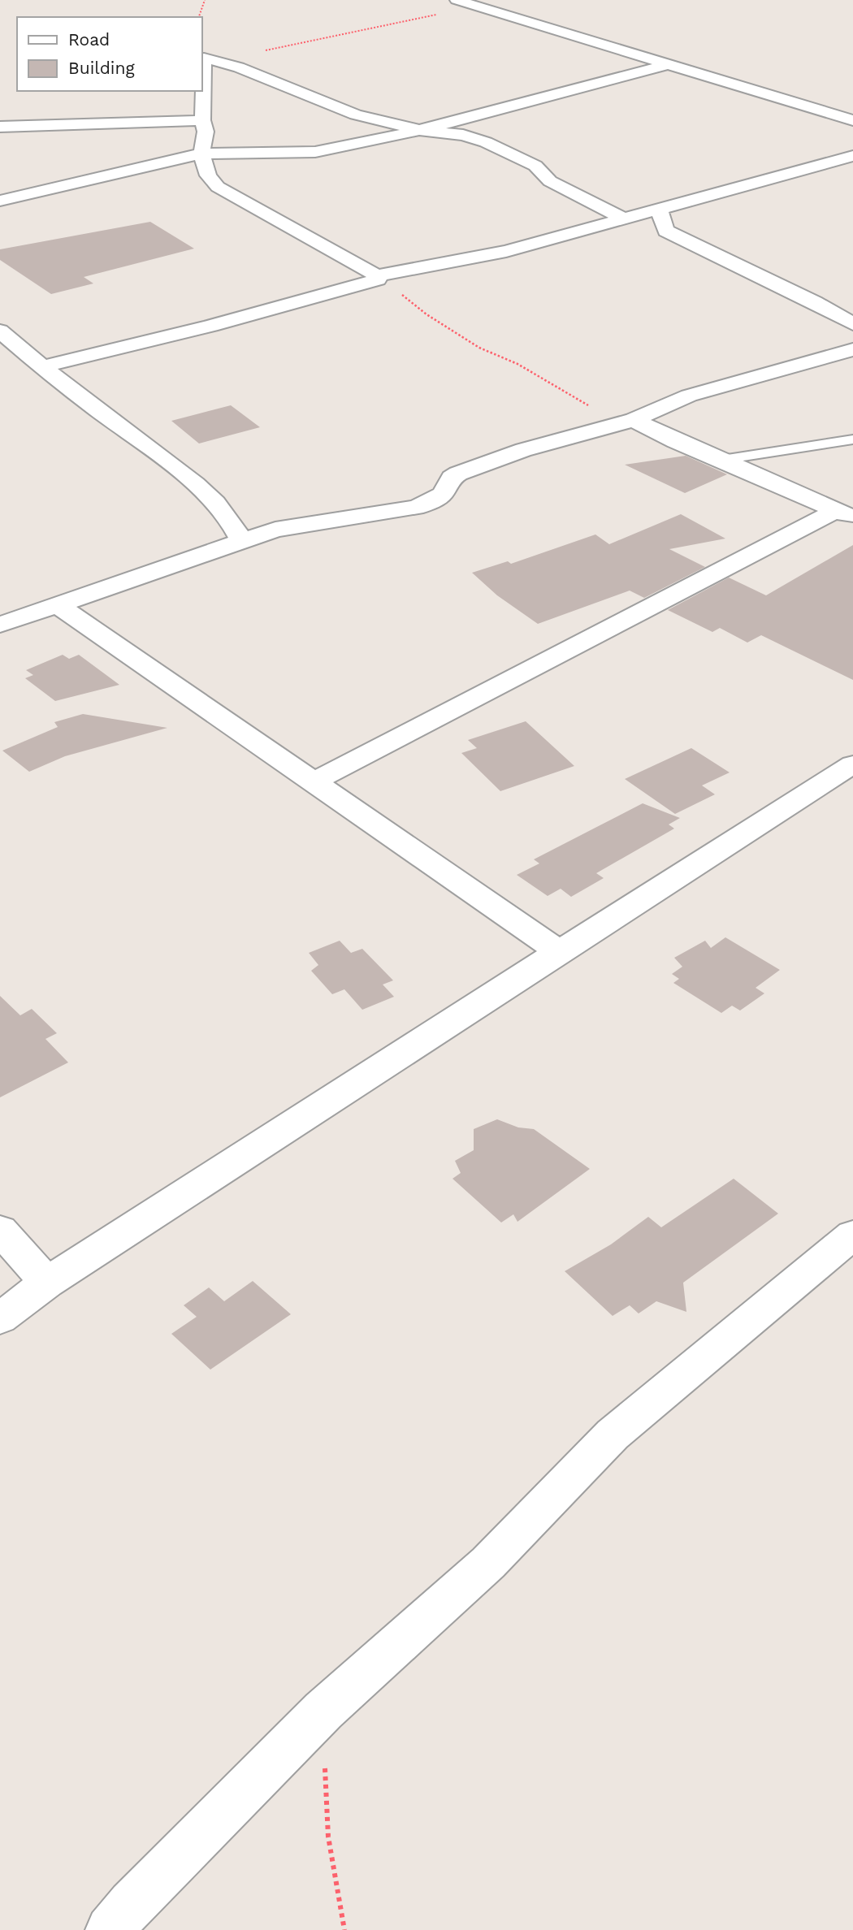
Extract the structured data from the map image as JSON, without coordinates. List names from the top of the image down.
{
  "legend": ["Road", "Building"]
}
